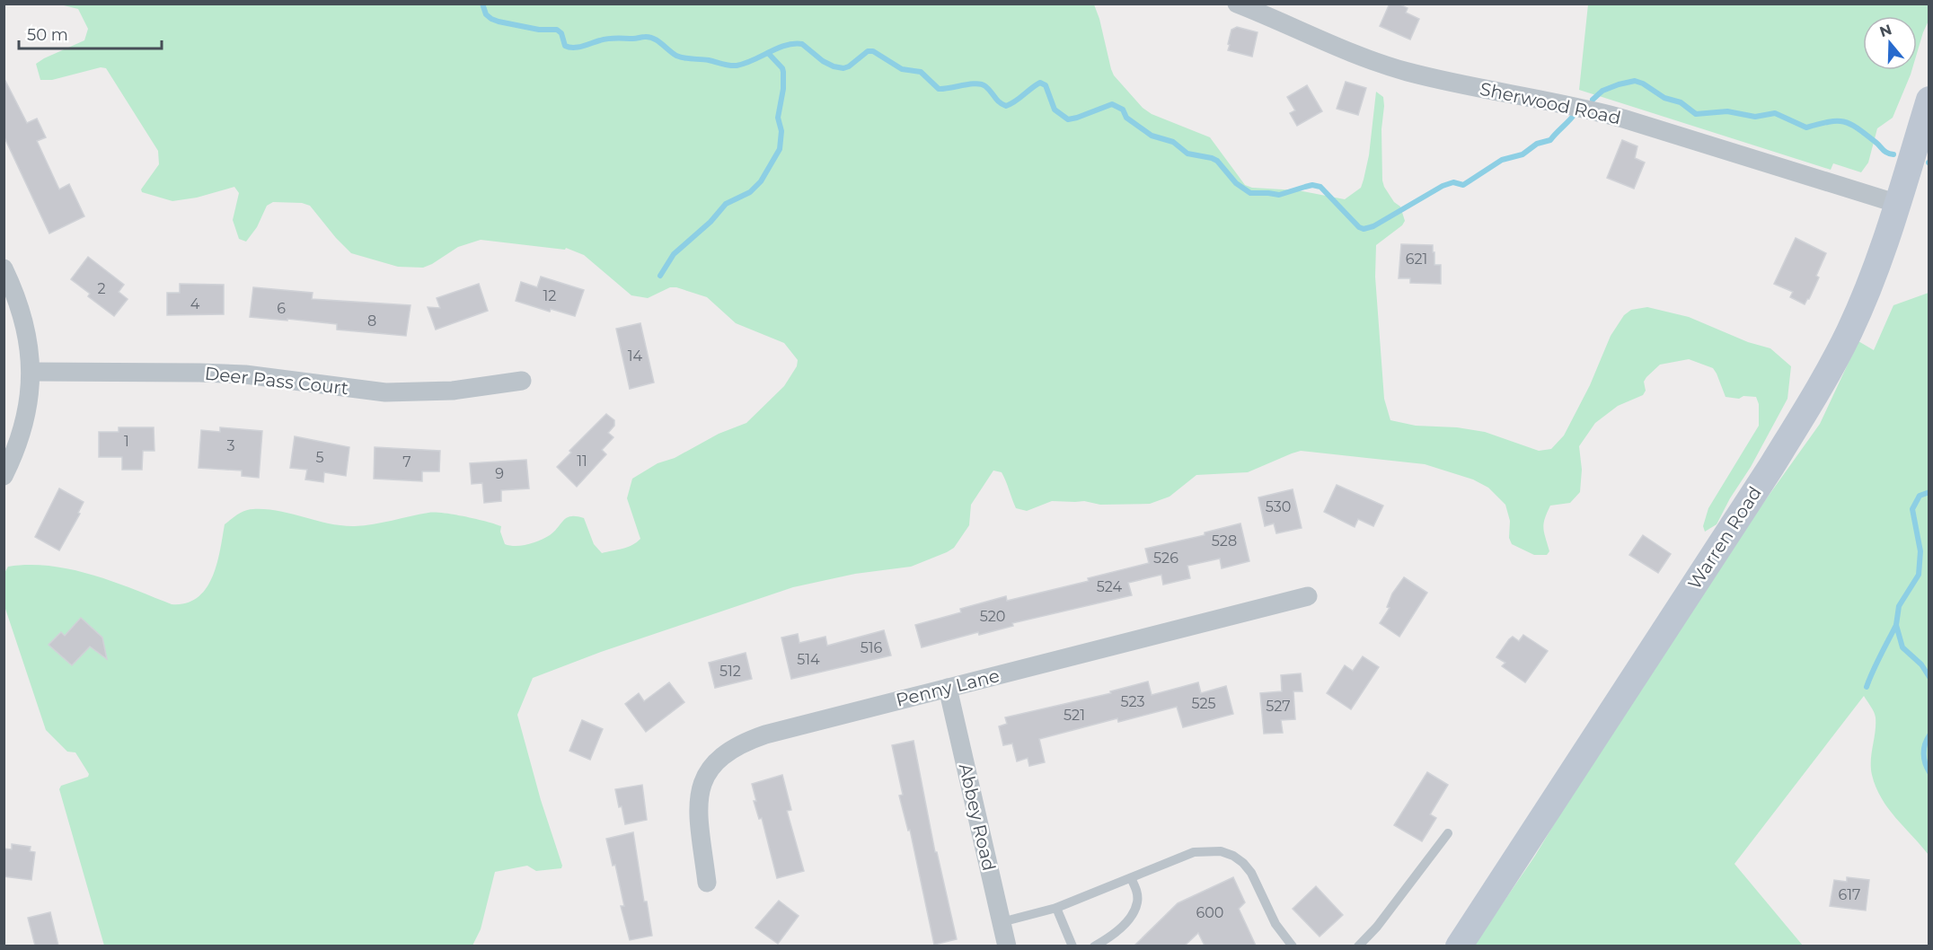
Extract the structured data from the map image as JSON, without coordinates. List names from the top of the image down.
{
  "streets": {
    "street": [
      "Sherwood Road",
      "Deer Pass Court",
      "Warren Road",
      "Penny Lane",
      "Abbey Road"
    ]
  },
  "crossings": [
    ["Sherwood Road", "Warren Road"],
    ["Penny Lane", "Abbey Road"]
  ],
  "house_numbers": [
    "621",
    "2",
    "12",
    "4",
    "6",
    "8",
    "14",
    "1",
    "3",
    "5",
    "11",
    "7",
    "9",
    "530",
    "528",
    "526",
    "524",
    "520",
    "516",
    "514",
    "512",
    "523",
    "525",
    "527",
    "521",
    "617",
    "600"
  ],
  "scale_bar": "50 m",
  "north": "top"
}
